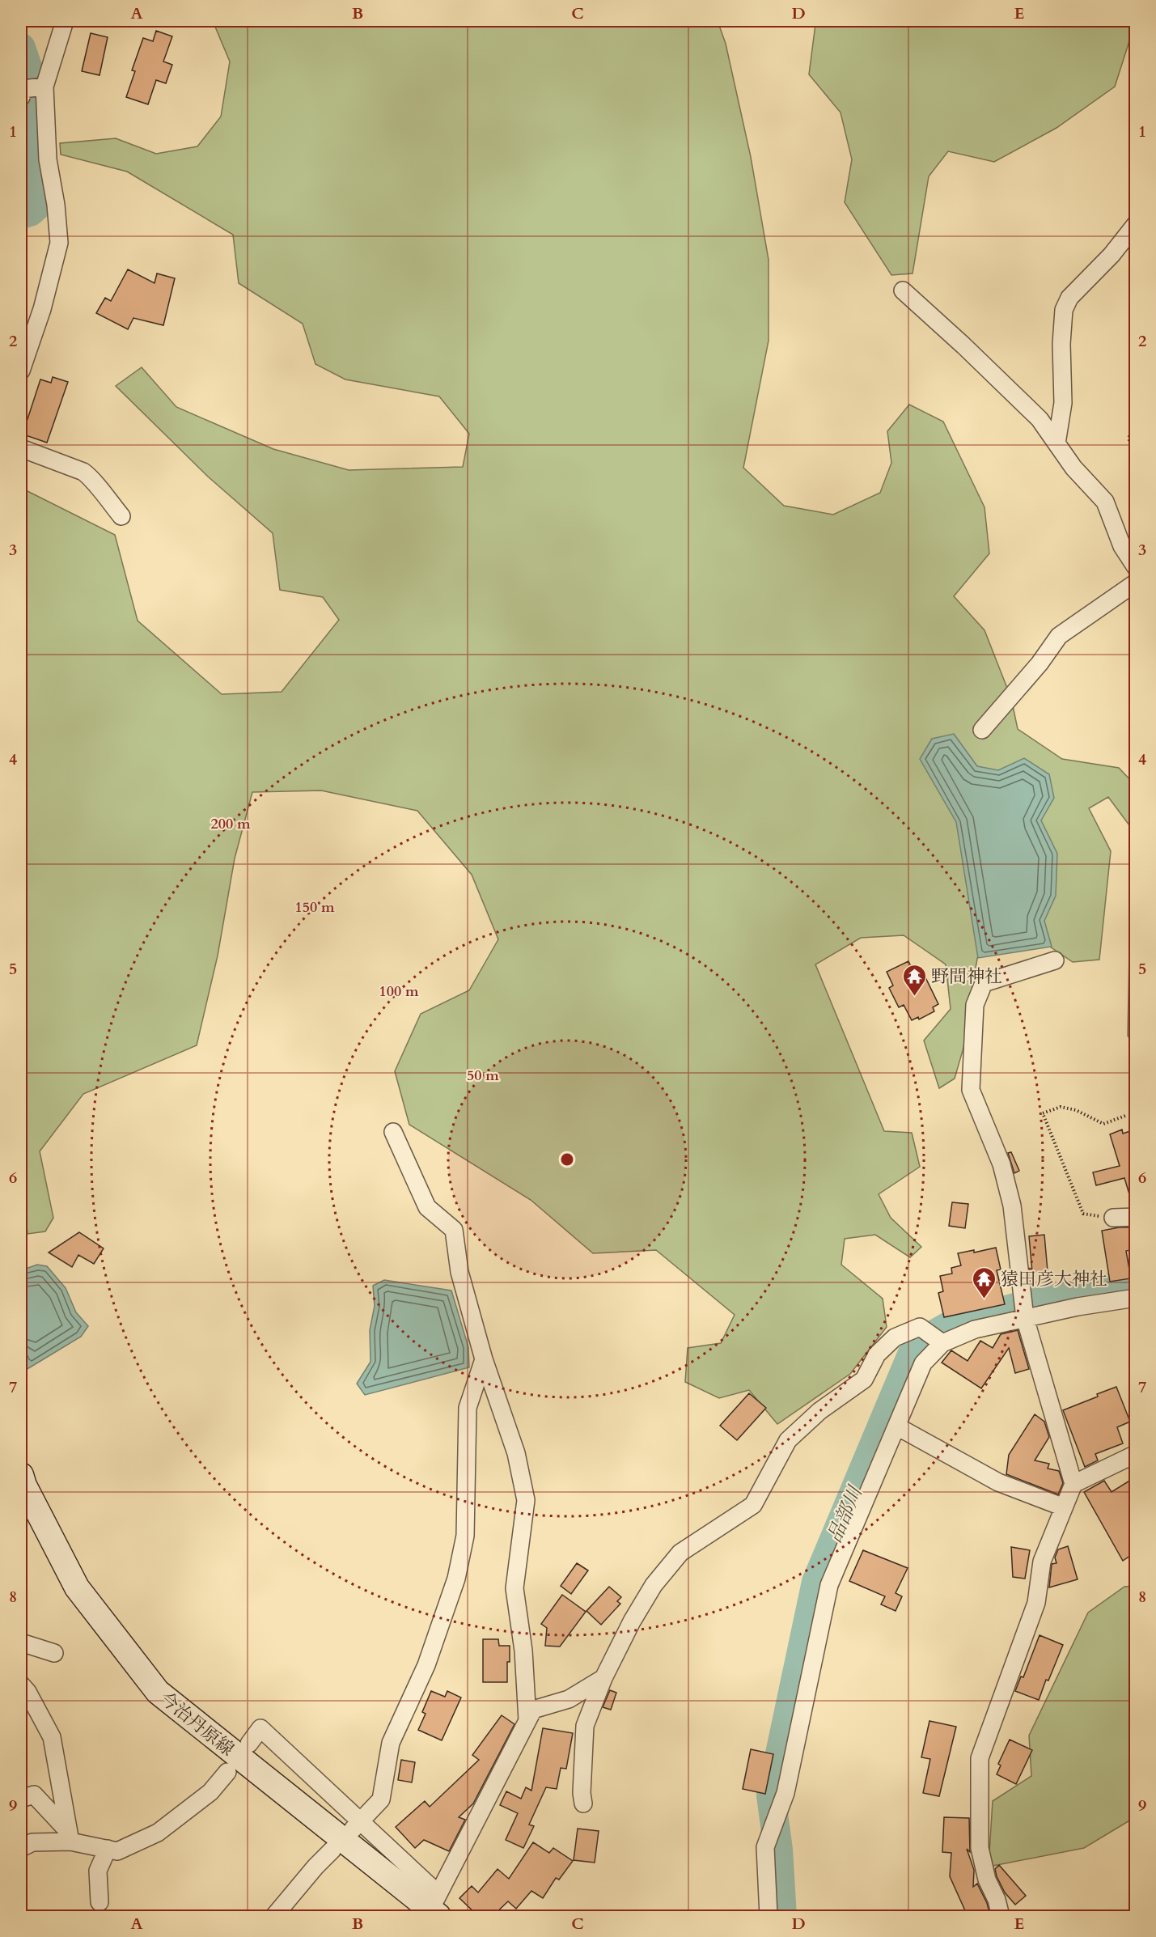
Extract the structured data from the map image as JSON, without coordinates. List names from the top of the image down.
{
  "streets": {
    "main road": ["今治丹原線"]
  },
  "water": ["品部川"],
  "places": {
    "temple": ["野間神社", "猿田彦大神社"]
  },
  "grid": {
    "columns": [
      "A",
      "B",
      "C",
      "D",
      "E"
    ],
    "rows": [
      "1",
      "2",
      "3",
      "4",
      "5",
      "6",
      "7",
      "8",
      "9"
    ]
  },
  "rings": [
    "200 m",
    "150 m",
    "100 m",
    "50 m"
  ]
}
